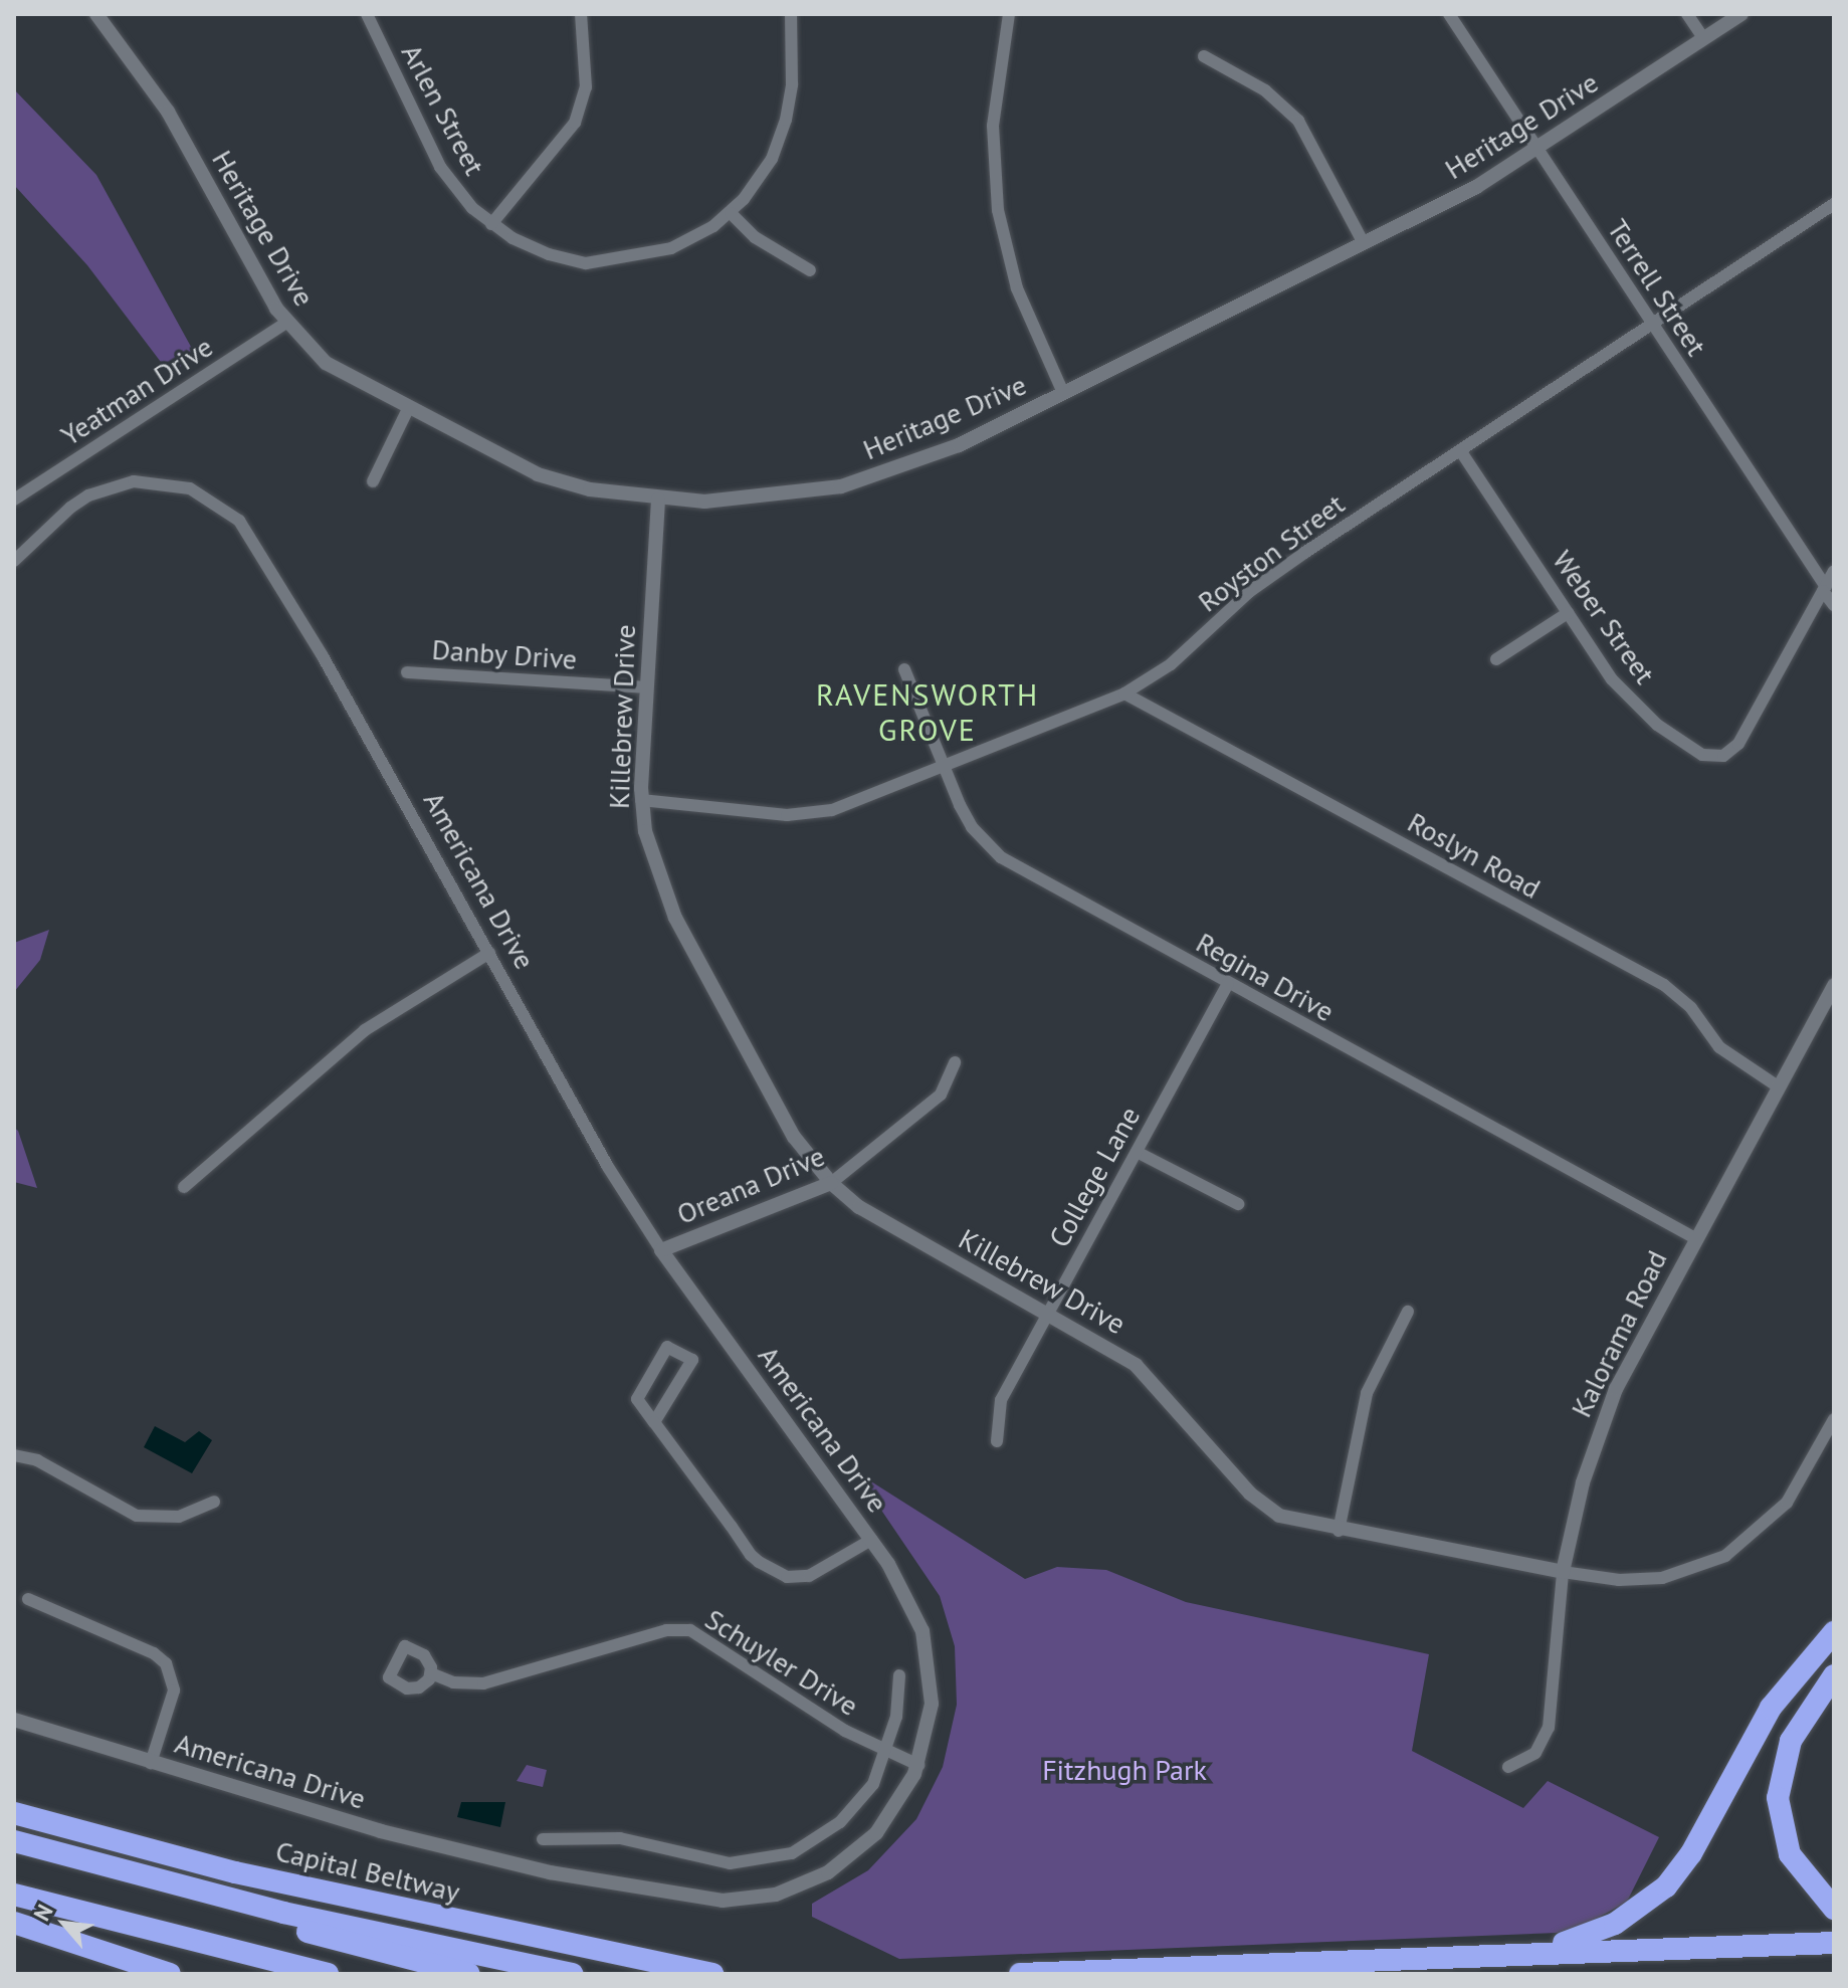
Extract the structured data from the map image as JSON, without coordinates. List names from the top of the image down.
{
  "streets": {
    "highway": ["Capital Beltway"],
    "street": [
      "Arlen Street",
      "Heritage Drive",
      "Terrell Street",
      "Yeatman Drive",
      "Royston Street",
      "Weber Street",
      "Danby Drive",
      "Killebrew Drive",
      "Roslyn Road",
      "Americana Drive",
      "Regina Drive",
      "College Lane",
      "Oreana Drive",
      "Kalorama Road",
      "Schuyler Drive"
    ]
  },
  "crossings": [
    ["Heritage Drive", "Terrell Street"],
    ["Heritage Drive", "Yeatman Drive"],
    ["Heritage Drive", "Killebrew Drive"],
    ["Terrell Street", "Royston Street"],
    ["Terrell Street", "Weber Street"],
    ["Royston Street", "Weber Street"],
    ["Royston Street", "Killebrew Drive"],
    ["Royston Street", "Roslyn Road"],
    ["Royston Street", "Regina Drive"],
    ["Danby Drive", "Killebrew Drive"],
    ["Killebrew Drive", "College Lane"],
    ["Killebrew Drive", "Oreana Drive"],
    ["Killebrew Drive", "Kalorama Road"],
    ["Roslyn Road", "Kalorama Road"],
    ["Americana Drive", "Oreana Drive"],
    ["Americana Drive", "Schuyler Drive"],
    ["Regina Drive", "College Lane"],
    ["Regina Drive", "Kalorama Road"]
  ],
  "districts": ["RAVENSWORTH GROVE"],
  "parks": ["Fitzhugh Park"],
  "north": "top left"
}
